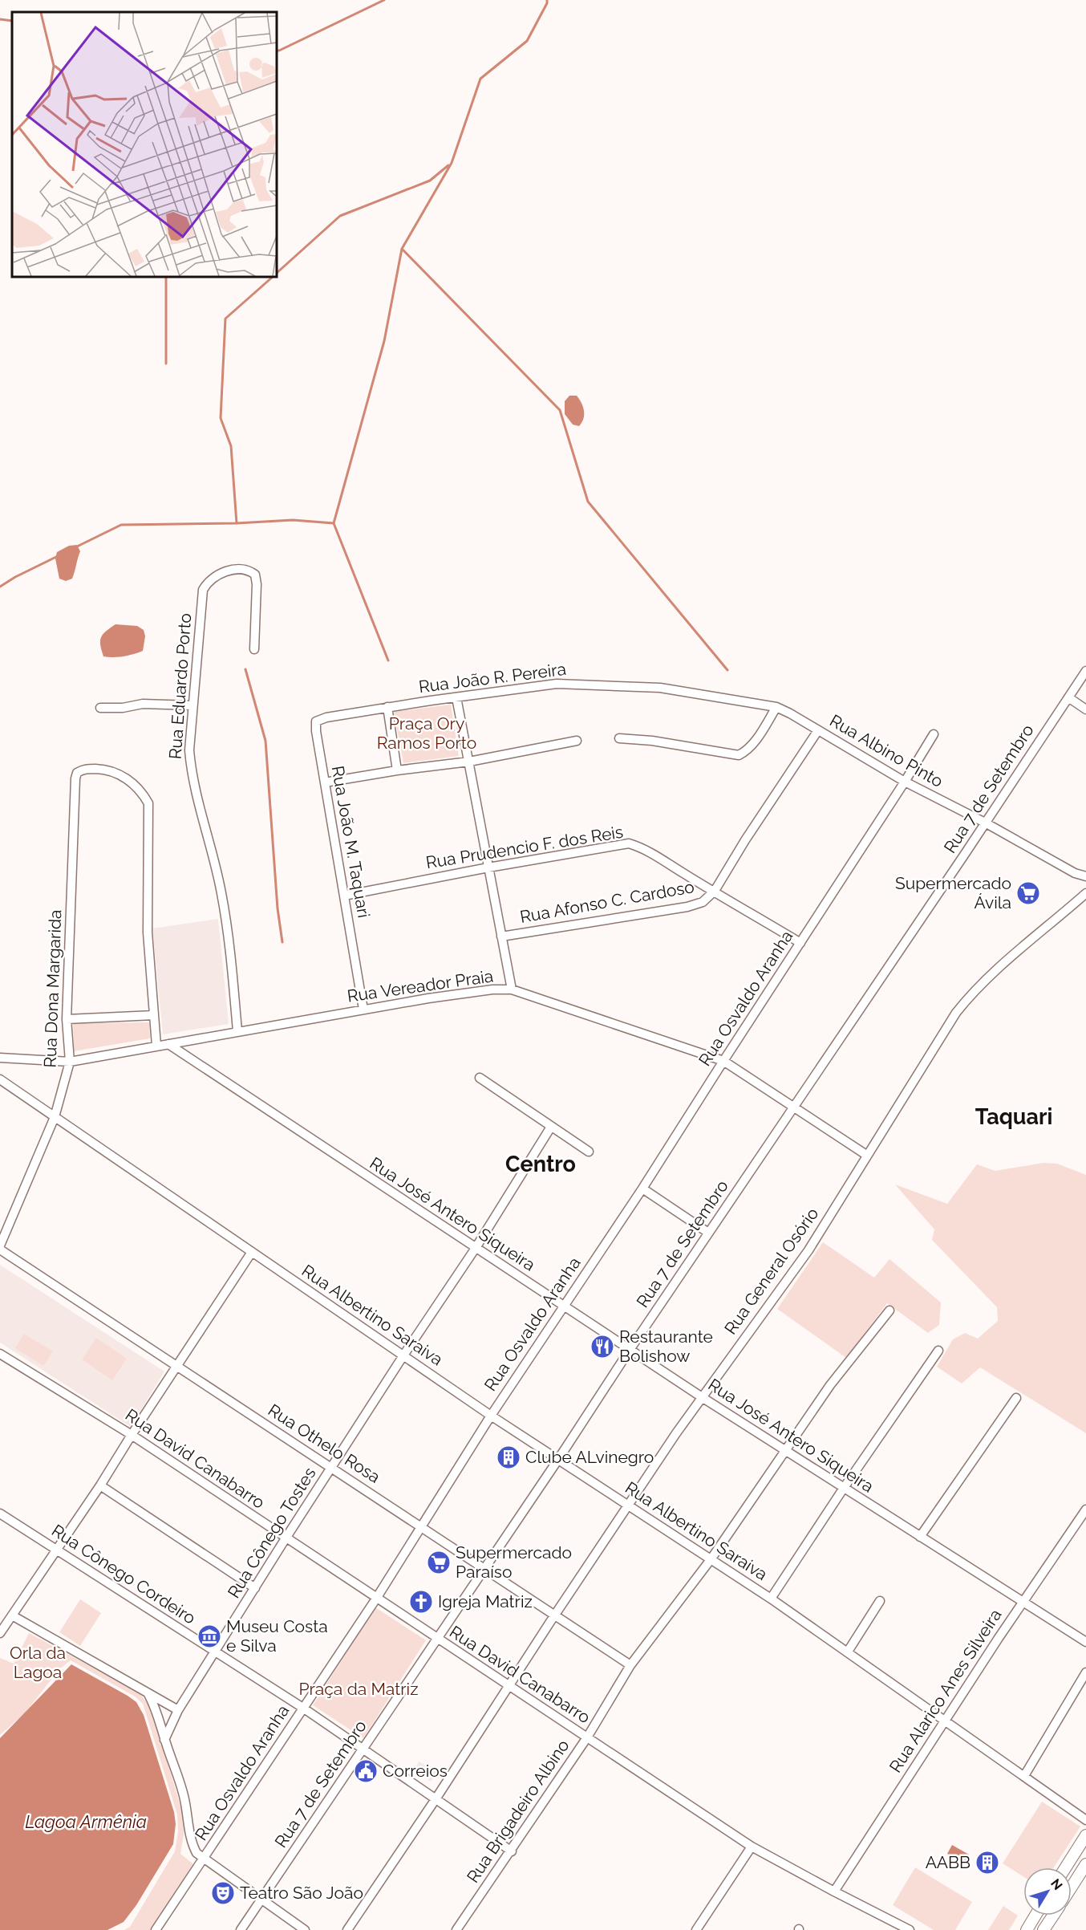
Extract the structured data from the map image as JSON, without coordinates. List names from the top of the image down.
{
  "streets": {
    "street": [
      "Rua João R. Pereira",
      "Rua Eduardo Porto",
      "Rua Albino Pinto",
      "Rua 7 de Setembro",
      "Rua João M. Taquari",
      "Rua Prudencio F. dos Reis",
      "Rua Afonso C. Cardoso",
      "Rua Vereador Praia",
      "Rua Dona Margarida",
      "Rua Osvaldo Aranha",
      "Rua José Antero Siqueira",
      "Rua General Osório",
      "Rua Albertino Saraiva",
      "Rua Othelo Rosa",
      "Rua David Canabarro",
      "Rua Cônego Tostes",
      "Rua Cônego Cordeiro",
      "Rua Alarico Anes Silveira",
      "Rua Brigadeiro Albino"
    ]
  },
  "crossings": [
    ["Rua João R. Pereira", "Rua Albino Pinto"],
    ["Rua João R. Pereira", "Rua João M. Taquari"],
    ["Rua Eduardo Porto", "Rua Vereador Praia"],
    ["Rua Albino Pinto", "Rua 7 de Setembro"],
    ["Rua Albino Pinto", "Rua Osvaldo Aranha"],
    ["Rua 7 de Setembro", "Rua Vereador Praia"],
    ["Rua 7 de Setembro", "Rua José Antero Siqueira"],
    ["Rua 7 de Setembro", "Rua Albertino Saraiva"],
    ["Rua 7 de Setembro", "Rua Othelo Rosa"],
    ["Rua 7 de Setembro", "Rua David Canabarro"],
    ["Rua 7 de Setembro", "Rua Cônego Cordeiro"],
    ["Rua João M. Taquari", "Rua Prudencio F. dos Reis"],
    ["Rua João M. Taquari", "Rua Vereador Praia"],
    ["Rua Prudencio F. dos Reis", "Rua Afonso C. Cardoso"],
    ["Rua Prudencio F. dos Reis", "Rua Osvaldo Aranha"],
    ["Rua Vereador Praia", "Rua Dona Margarida"],
    ["Rua Vereador Praia", "Rua Osvaldo Aranha"],
    ["Rua Vereador Praia", "Rua José Antero Siqueira"],
    ["Rua Vereador Praia", "Rua General Osório"],
    ["Rua Dona Margarida", "Rua Albertino Saraiva"],
    ["Rua Osvaldo Aranha", "Rua José Antero Siqueira"],
    ["Rua Osvaldo Aranha", "Rua Albertino Saraiva"],
    ["Rua Osvaldo Aranha", "Rua Othelo Rosa"],
    ["Rua Osvaldo Aranha", "Rua David Canabarro"],
    ["Rua Osvaldo Aranha", "Rua Cônego Cordeiro"],
    ["Rua José Antero Siqueira", "Rua General Osório"],
    ["Rua José Antero Siqueira", "Rua Cônego Tostes"],
    ["Rua José Antero Siqueira", "Rua Alarico Anes Silveira"],
    ["Rua José Antero Siqueira", "Rua Brigadeiro Albino"],
    ["Rua General Osório", "Rua Albertino Saraiva"],
    ["Rua General Osório", "Rua Othelo Rosa"],
    ["Rua General Osório", "Rua David Canabarro"],
    ["Rua General Osório", "Rua Cônego Cordeiro"],
    ["Rua Albertino Saraiva", "Rua Cônego Tostes"],
    ["Rua Albertino Saraiva", "Rua Alarico Anes Silveira"],
    ["Rua Albertino Saraiva", "Rua Brigadeiro Albino"],
    ["Rua Othelo Rosa", "Rua Cônego Tostes"],
    ["Rua Othelo Rosa", "Rua Brigadeiro Albino"],
    ["Rua David Canabarro", "Rua Cônego Tostes"],
    ["Rua David Canabarro", "Rua Alarico Anes Silveira"],
    ["Rua David Canabarro", "Rua Brigadeiro Albino"],
    ["Rua Cônego Tostes", "Rua Cônego Cordeiro"],
    ["Rua Cônego Cordeiro", "Rua Brigadeiro Albino"]
  ],
  "districts": ["Taquari", "Centro"],
  "water": ["Lagoa Armênia"],
  "parks": ["Praça Ory Ramos Porto", "Orla da Lagoa", "Praça da Matriz"],
  "places": {
    "supermarket": ["Supermercado Ávila", "Supermercado Paraíso"],
    "restaurant": ["Restaurante Bolishow"],
    "building": ["Clube ALvinegro", "AABB"],
    "church": ["Igreja Matriz"],
    "museum": ["Museu Costa e Silva"],
    "public building": ["Correios"],
    "theatre": ["Teatro São João"]
  },
  "north": "top right"
}
